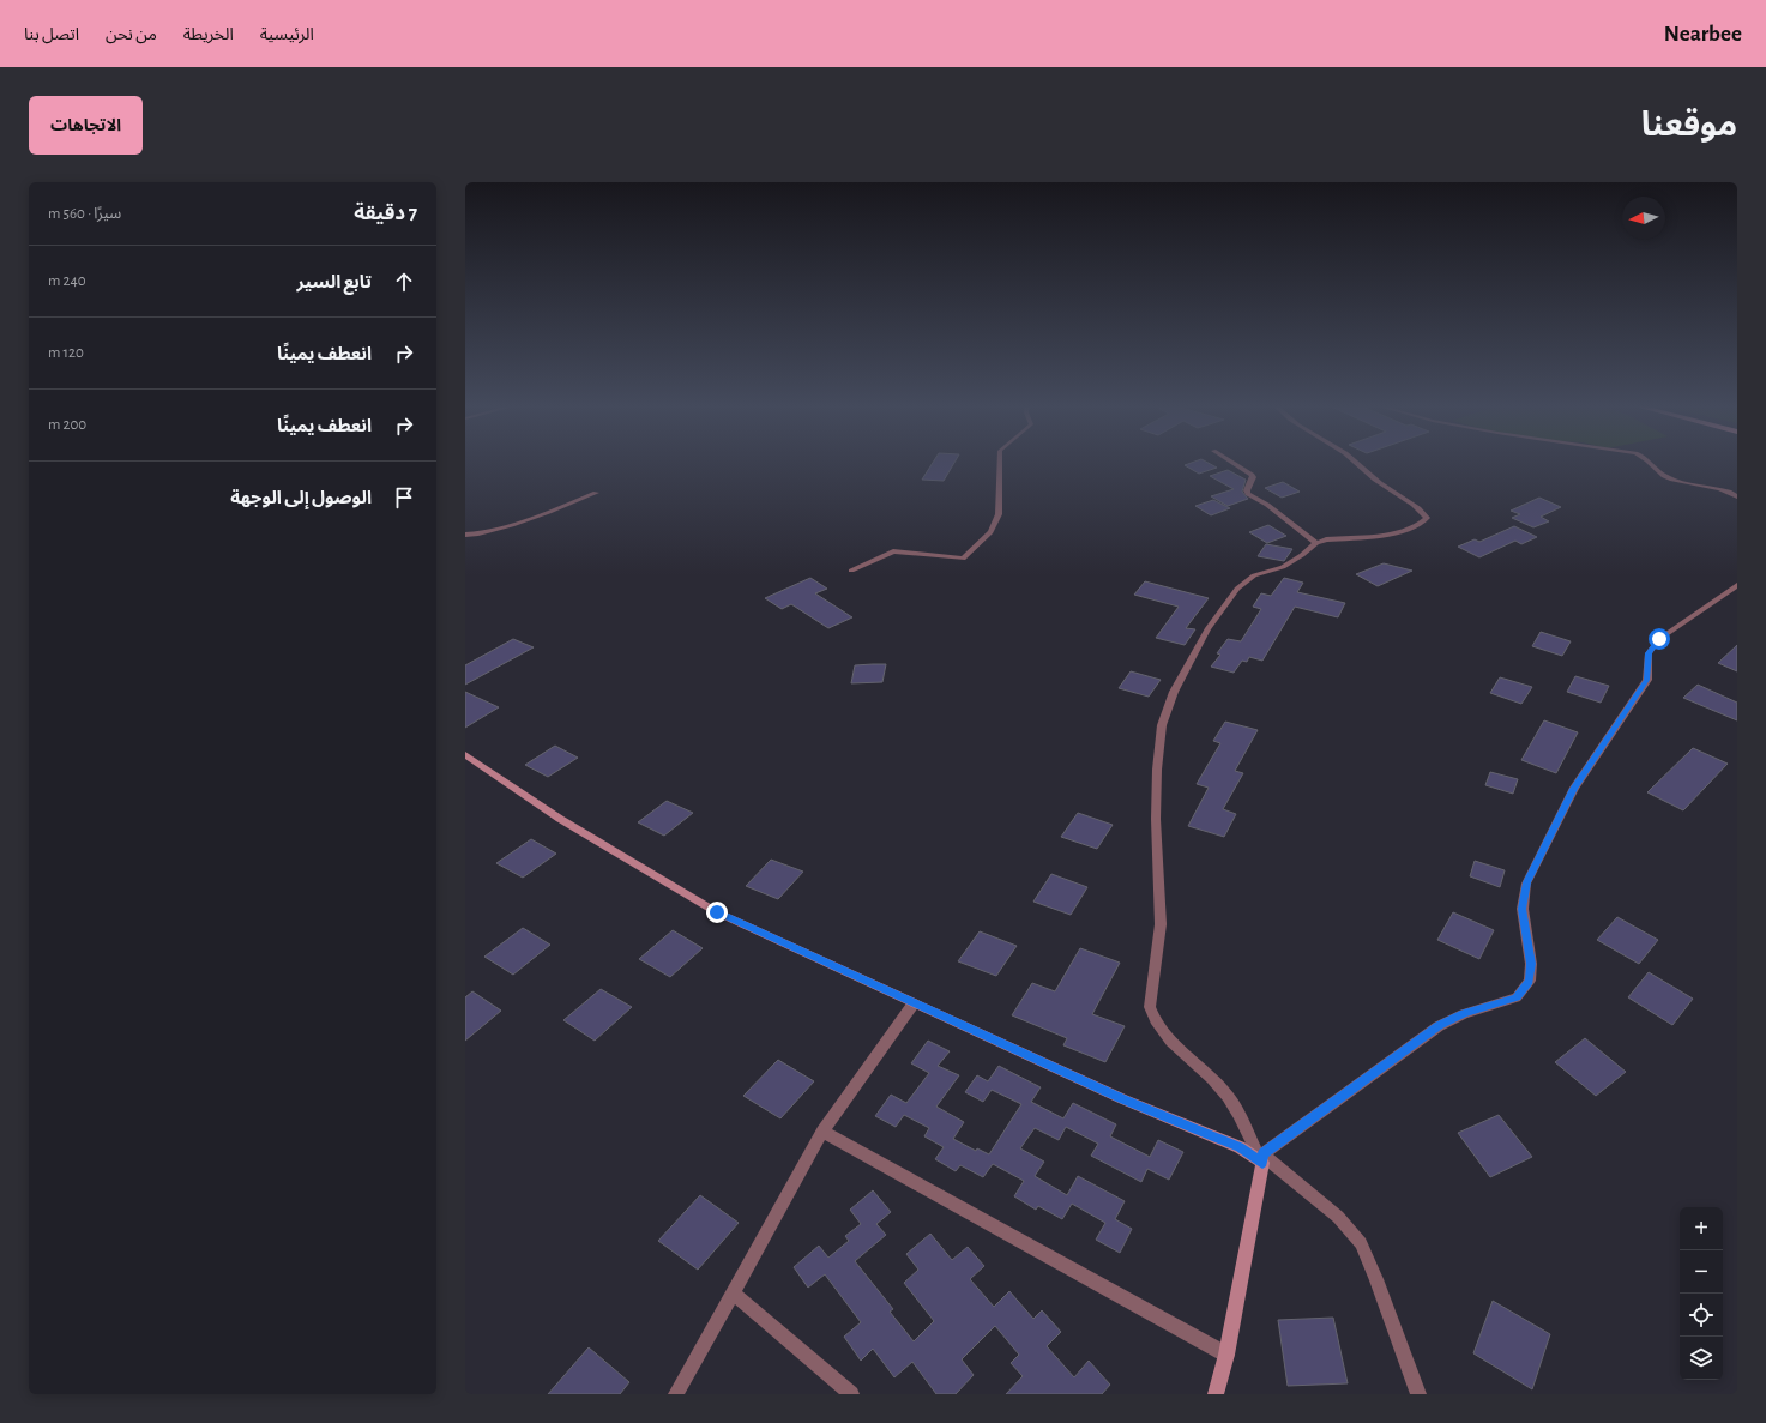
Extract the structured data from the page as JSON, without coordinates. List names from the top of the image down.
{
  "north": "left",
  "page": {
    "header": "Nearbee",
    "nav": [
      "الرئيسية",
      "الخريطة",
      "من نحن",
      "اتصل بنا"
    ],
    "title": "موقعنا",
    "buttons": "الاتجاهات",
    "heading": ["7 دقيقة", "سيرًا · 560 m"],
    "list": [
      ["تابع السير", "240 m"],
      ["انعطف يمينًا", "120 m"],
      ["انعطف يمينًا", "200 m"],
      "الوصول إلى الوجهة"
    ],
    "map_buttons": ["+", "−"]
  }
}
